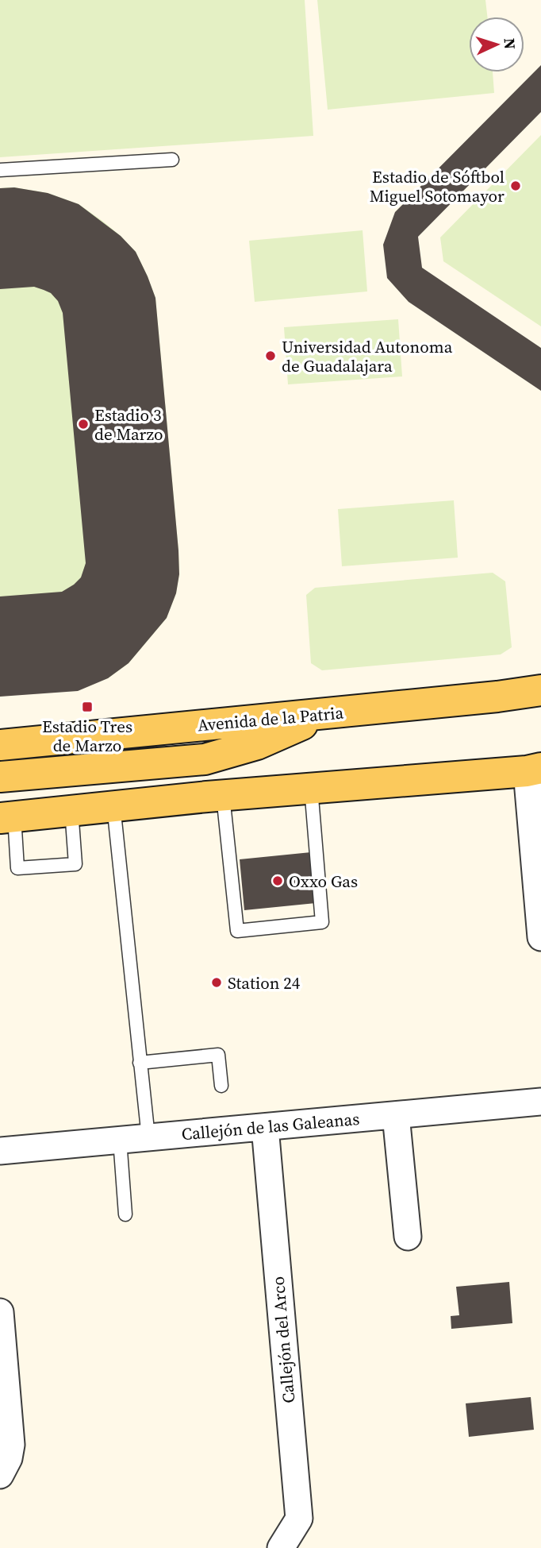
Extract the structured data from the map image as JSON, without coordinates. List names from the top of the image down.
{
  "streets": {
    "main road": ["Avenida de la Patria"],
    "street": ["Callejón de las Galeanas", "Callejón del Arco"]
  },
  "crossings": [
    ["Callejón de las Galeanas", "Callejón del Arco"]
  ],
  "places": {
    "other": [
      "Estadio de Sóftbol Miguel Sotomayor",
      "Universidad Autonoma de Guadalajara",
      "Estadio 3 de Marzo",
      "Oxxo Gas",
      "Station 24"
    ],
    "transit": ["Estadio Tres de Marzo"]
  },
  "north": "right"
}
